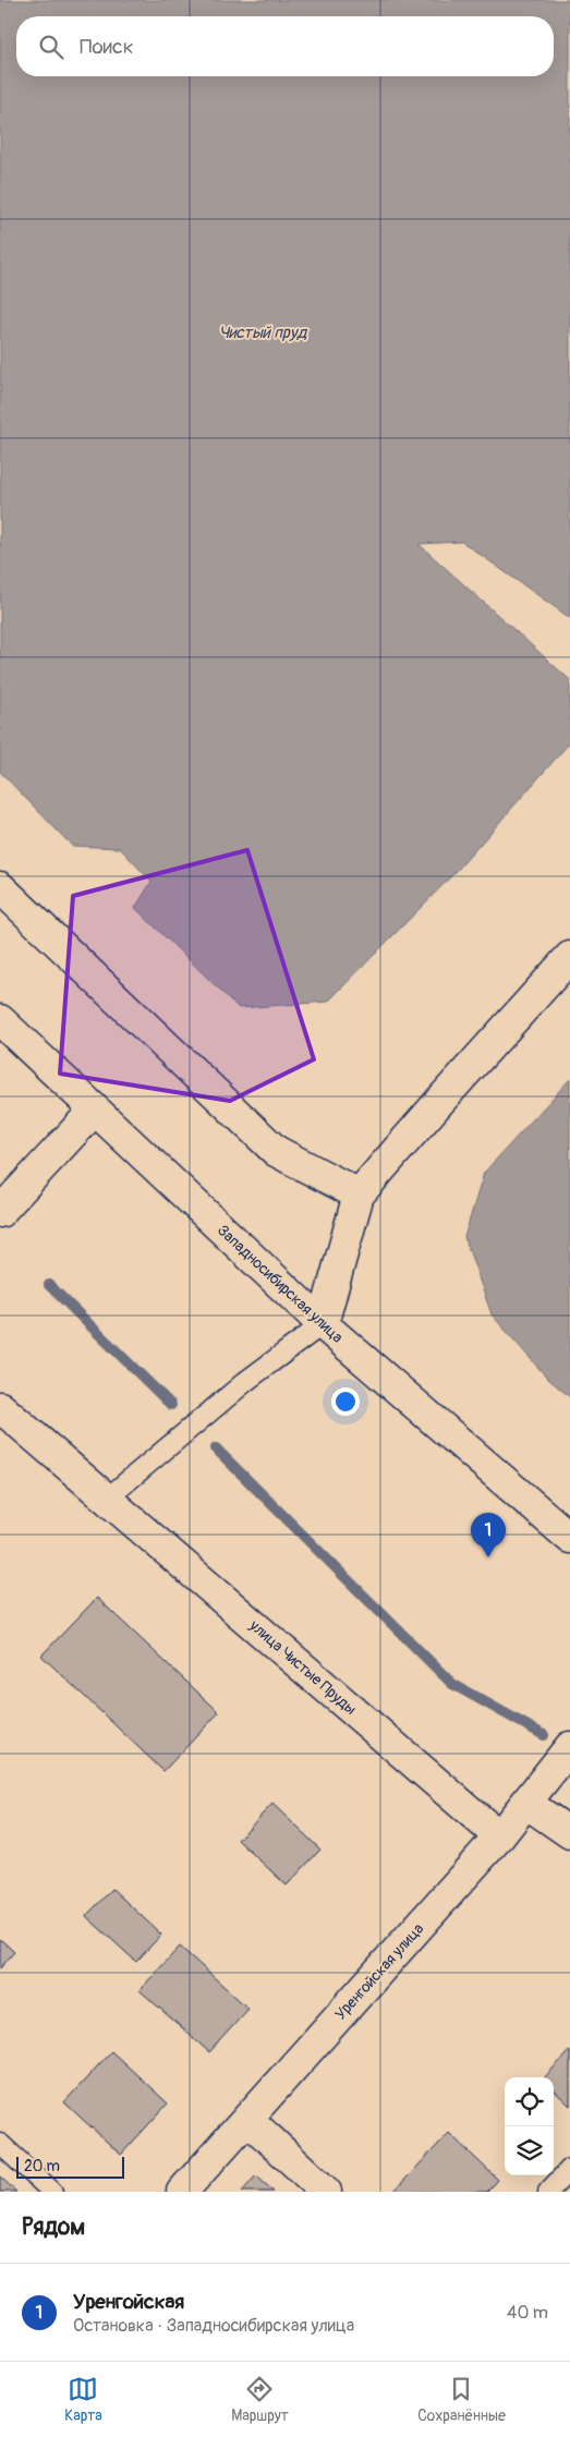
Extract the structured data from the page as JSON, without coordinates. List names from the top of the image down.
{
  "streets": {
    "street": ["Западносибирская улица", "улица Чистые Пруды", "Уренгойская улица"]
  },
  "crossings": [
    ["улица Чистые Пруды", "Уренгойская улица"]
  ],
  "water": ["Чистый пруд"],
  "scale_bar": "20 m",
  "page": {
    "search": "Поиск",
    "pins": "1",
    "scale": "20 m",
    "heading": "Рядом",
    "list": [
      {
        "mark": "1",
        "name": "Уренгойская",
        "note": "Остановка · Западносибирская улица",
        "value": "40 m"
      }
    ],
    "nav": ["Карта", "Маршрут", "Сохранённые"]
  }
}
